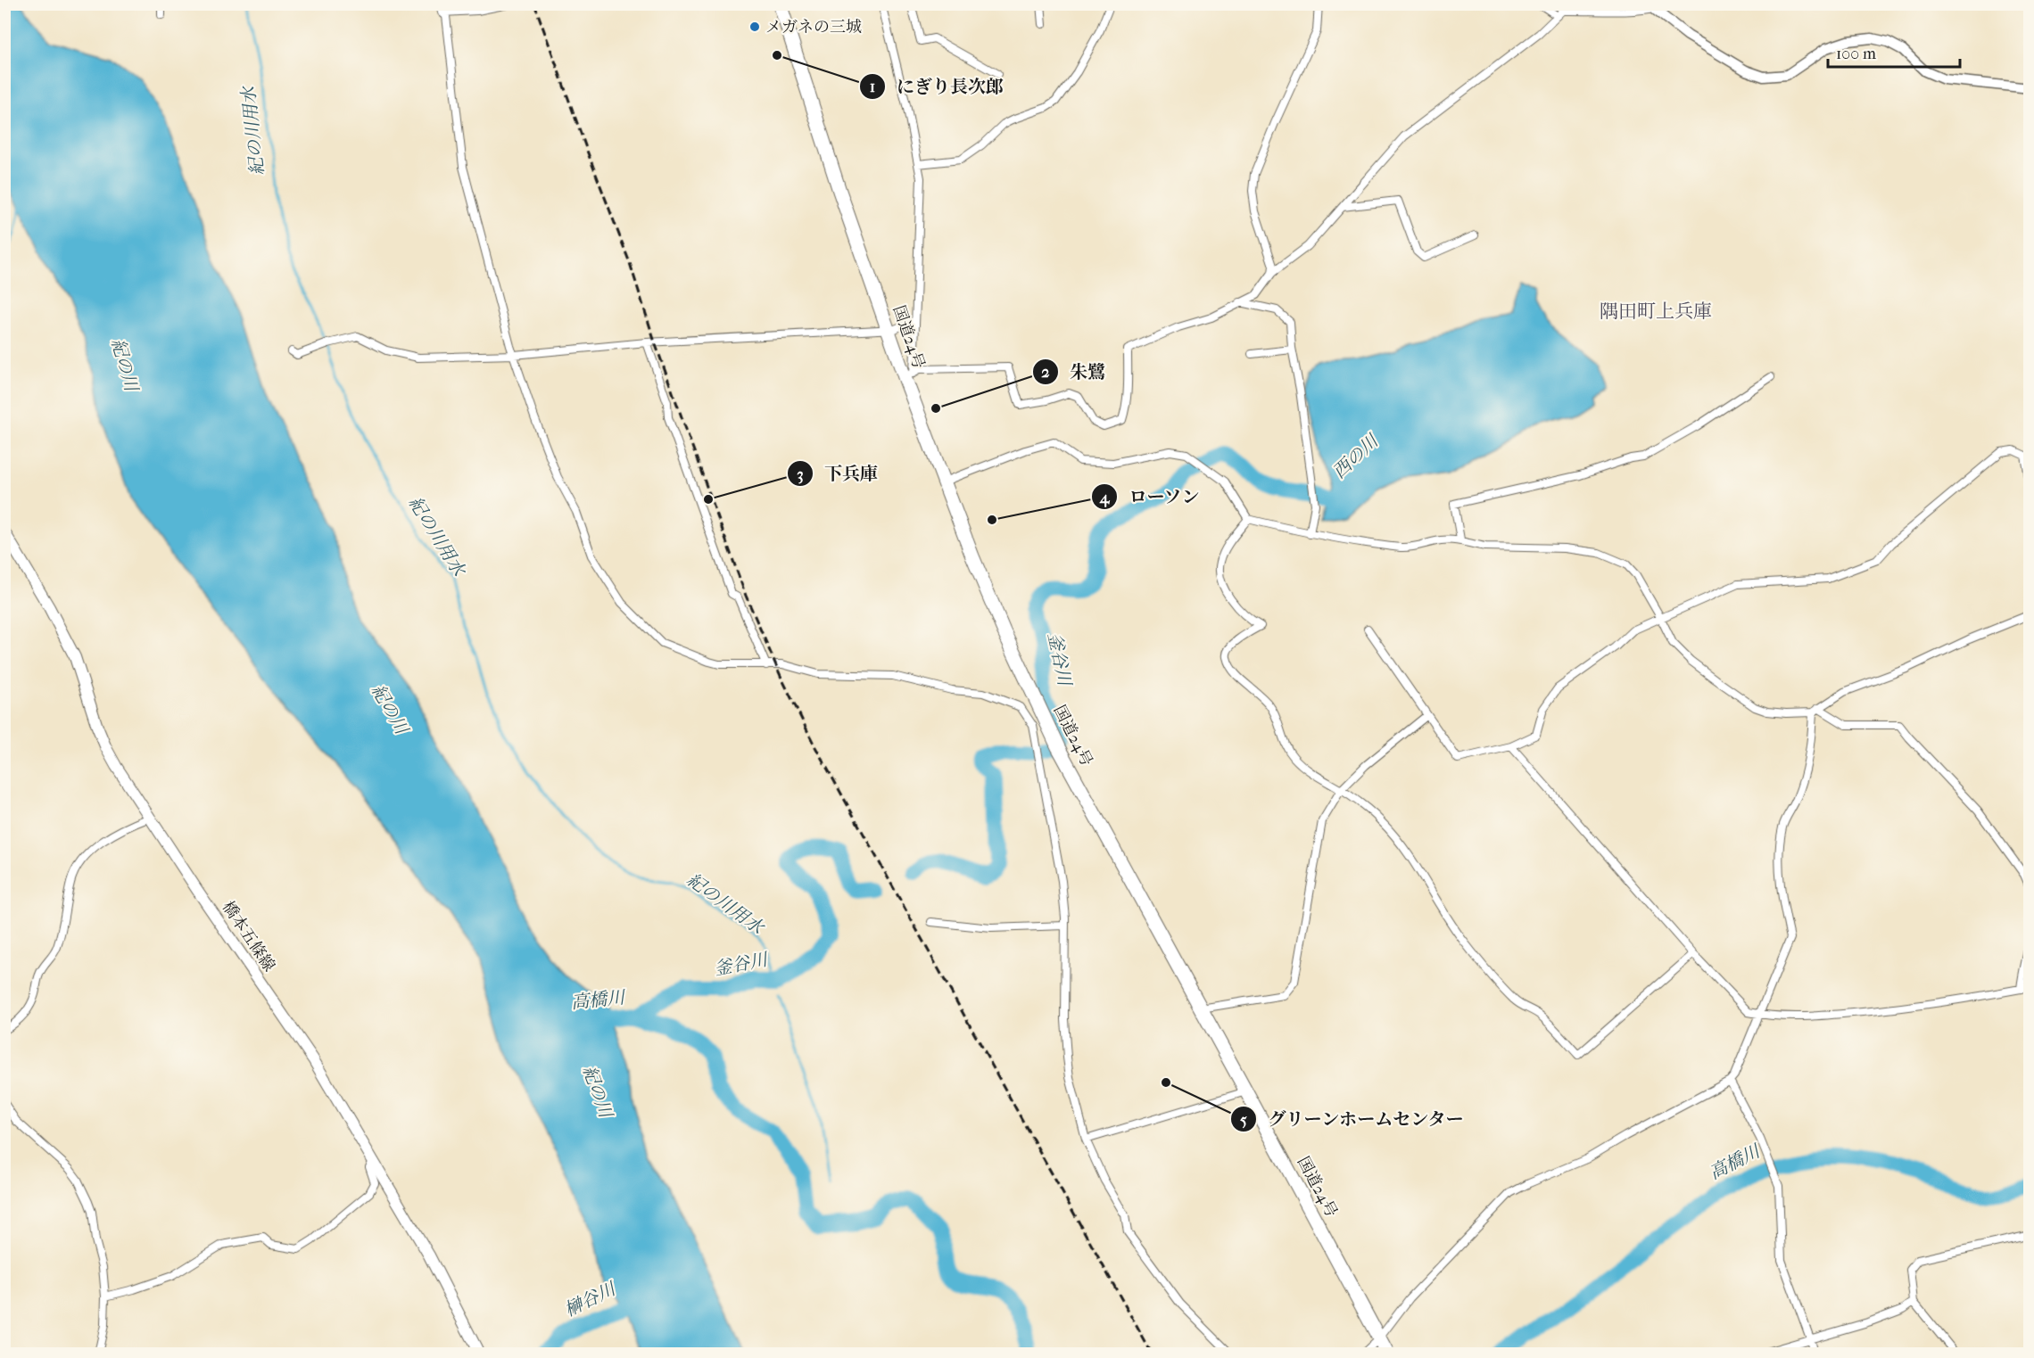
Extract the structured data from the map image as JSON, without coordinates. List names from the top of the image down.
{
  "streets": {
    "highway": ["国道24号"],
    "main road": ["橋本五條線"]
  },
  "districts": ["隅田町上兵庫"],
  "water": [
    "紀の川用水",
    "紀の川",
    "西の川",
    "釜谷川",
    "高橋川",
    "榊谷川"
  ],
  "places": [
    "メガネの三城",
    "にぎり長次郎",
    "朱鷺",
    "下兵庫",
    "ローソン",
    "グリーンホームセンター"
  ],
  "scale_bar": "100 m"
}
